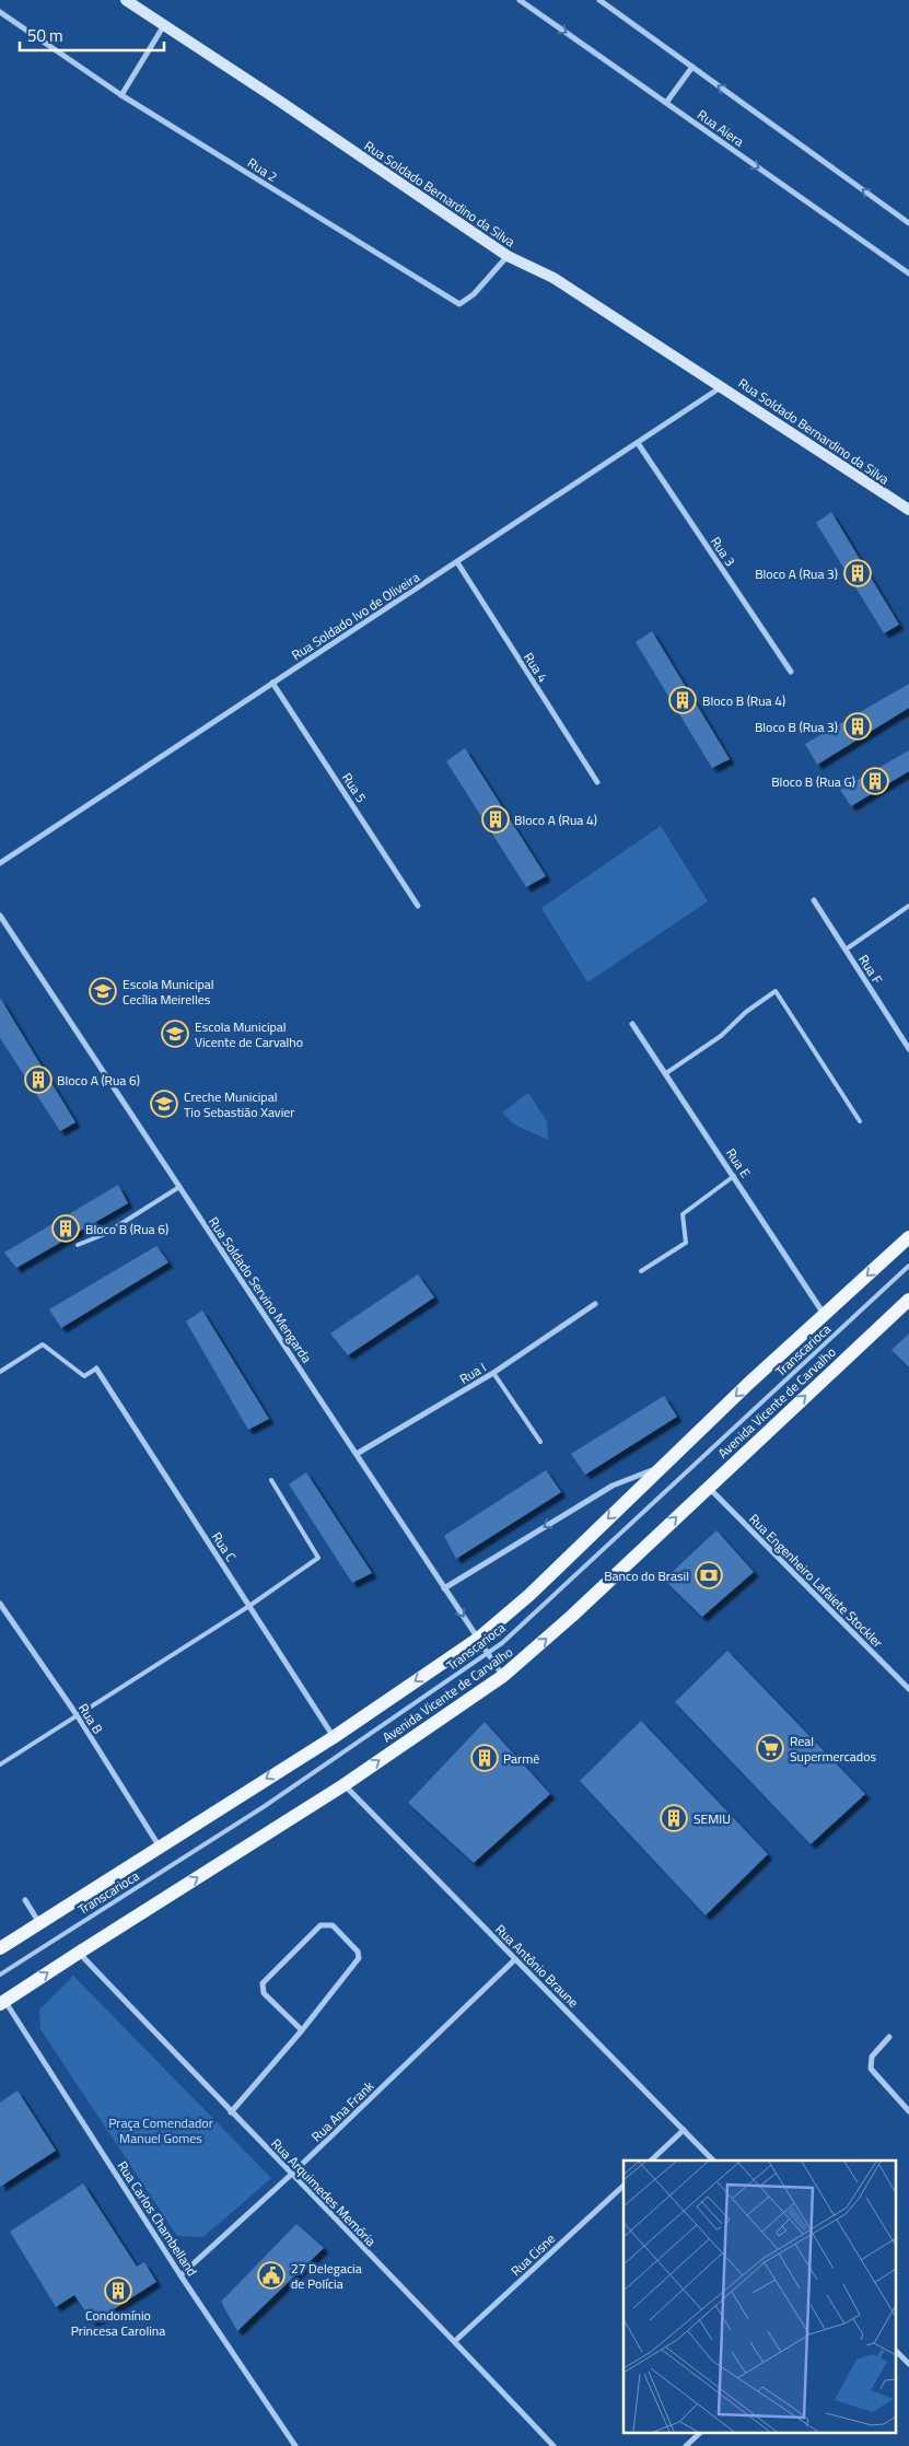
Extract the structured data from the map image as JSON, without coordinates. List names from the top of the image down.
{
  "streets": {
    "main road": ["Avenida Vicente de Carvalho"],
    "street": [
      "Rua Aiera",
      "Rua 2",
      "Rua Soldado Bernardino da Silva",
      "Rua 3",
      "Rua Soldado Ivo de Oliveira",
      "Rua 4",
      "Rua 5",
      "Rua F",
      "Rua E",
      "Rua Soldado Servino Mengarda",
      "Rua I",
      "Rua C",
      "Rua Engenheiro Lafaiete Stockler",
      "Rua B",
      "Rua Antônio Braune",
      "Rua Ana Frank",
      "Rua Arquimedes Memória",
      "Rua Carlos Chambelland",
      "Rua Cisne"
    ],
    "lane": ["Transcarioca"]
  },
  "crossings": [
    ["Rua 2", "Rua Soldado Bernardino da Silva"],
    ["Rua Soldado Bernardino da Silva", "Rua Soldado Ivo de Oliveira"],
    ["Rua 3", "Rua Soldado Ivo de Oliveira"],
    ["Rua Soldado Ivo de Oliveira", "Rua 4"],
    ["Rua Soldado Ivo de Oliveira", "Rua 5"],
    ["Rua E", "Avenida Vicente de Carvalho"],
    ["Rua Soldado Servino Mengarda", "Transcarioca"],
    ["Rua Soldado Servino Mengarda", "Rua I"],
    ["Rua Soldado Servino Mengarda", "Avenida Vicente de Carvalho"],
    ["Avenida Vicente de Carvalho", "Rua C"],
    ["Avenida Vicente de Carvalho", "Rua Engenheiro Lafaiete Stockler"],
    ["Avenida Vicente de Carvalho", "Rua B"],
    ["Avenida Vicente de Carvalho", "Rua Antônio Braune"],
    ["Avenida Vicente de Carvalho", "Rua Arquimedes Memória"],
    ["Avenida Vicente de Carvalho", "Rua Carlos Chambelland"],
    ["Rua Antônio Braune", "Rua Ana Frank"],
    ["Rua Ana Frank", "Rua Arquimedes Memória"],
    ["Rua Ana Frank", "Rua Carlos Chambelland"],
    ["Rua Arquimedes Memória", "Rua Cisne"]
  ],
  "parks": ["Praça Comendador Manuel Gomes"],
  "places": {
    "building": [
      "Bloco A (Rua 3)",
      "Bloco B (Rua 4)",
      "Bloco B (Rua 3)",
      "Bloco B (Rua G)",
      "Bloco A (Rua 4)",
      "Bloco A (Rua 6)",
      "Bloco B (Rua 6)",
      "Parmê",
      "SEMIU",
      "Condomínio Princesa Carolina"
    ],
    "school or university": ["Escola Municipal Cecília Meirelles", "Escola Municipal Vicente de Carvalho", "Creche Municipal Tio Sebastião Xavier"],
    "bank": ["Banco do Brasil"],
    "supermarket": ["Real Supermercados"],
    "public building": ["27 Delegacia de Polícia"]
  },
  "scale_bar": "50 m"
}
